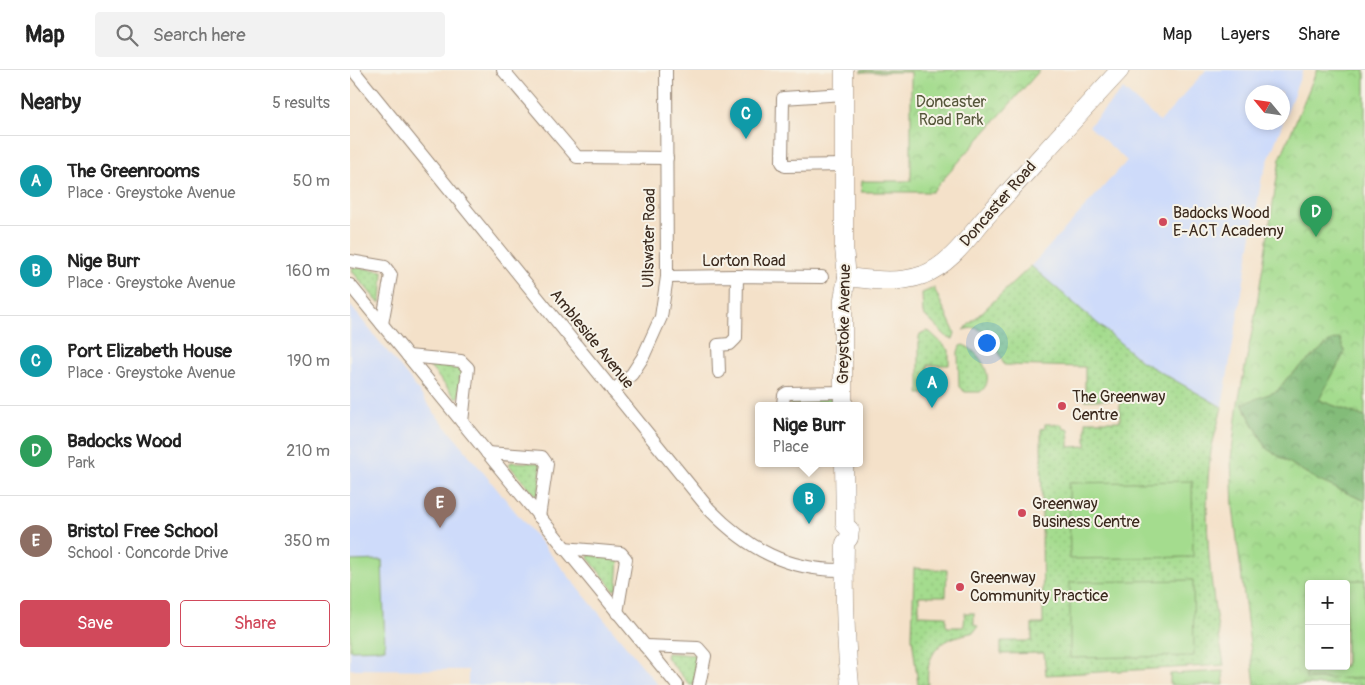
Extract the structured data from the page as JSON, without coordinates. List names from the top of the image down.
{
  "streets": {
    "street": [
      "Doncaster Road",
      "Ullswater Road",
      "Lorton Road",
      "Greystoke Avenue",
      "Ambleside Avenue"
    ]
  },
  "crossings": [
    ["Doncaster Road", "Greystoke Avenue"],
    ["Ullswater Road", "Lorton Road"],
    ["Ullswater Road", "Ambleside Avenue"]
  ],
  "parks": ["Doncaster Road Park"],
  "places": [
    "Badocks Wood E-ACT Academy",
    "The Greenway Centre",
    "Greenway Business Centre",
    "Greenway Community Practice"
  ],
  "north": "top left",
  "page": {
    "header": "Map",
    "search": "Search here",
    "nav": ["Map", "Layers", "Share"],
    "heading": ["Nearby", "5 results"],
    "pins": [
      "C",
      "D",
      "A",
      "B",
      "E"
    ],
    "list": [
      {
        "mark": "A",
        "name": "The Greenrooms",
        "note": "Place · Greystoke Avenue",
        "value": "50 m"
      },
      {
        "mark": "B",
        "name": "Nige Burr",
        "note": "Place · Greystoke Avenue",
        "value": "160 m"
      },
      {
        "mark": "C",
        "name": "Port Elizabeth House",
        "note": "Place · Greystoke Avenue",
        "value": "190 m"
      },
      {
        "mark": "D",
        "name": "Badocks Wood",
        "note": "Park",
        "value": "210 m"
      },
      {
        "mark": "E",
        "name": "Bristol Free School",
        "note": "School · Concorde Drive",
        "value": "350 m"
      }
    ],
    "popup": ["Nige Burr", "Place"],
    "map_buttons": ["+", "−"],
    "buttons": ["Save", "Share"]
  }
}
